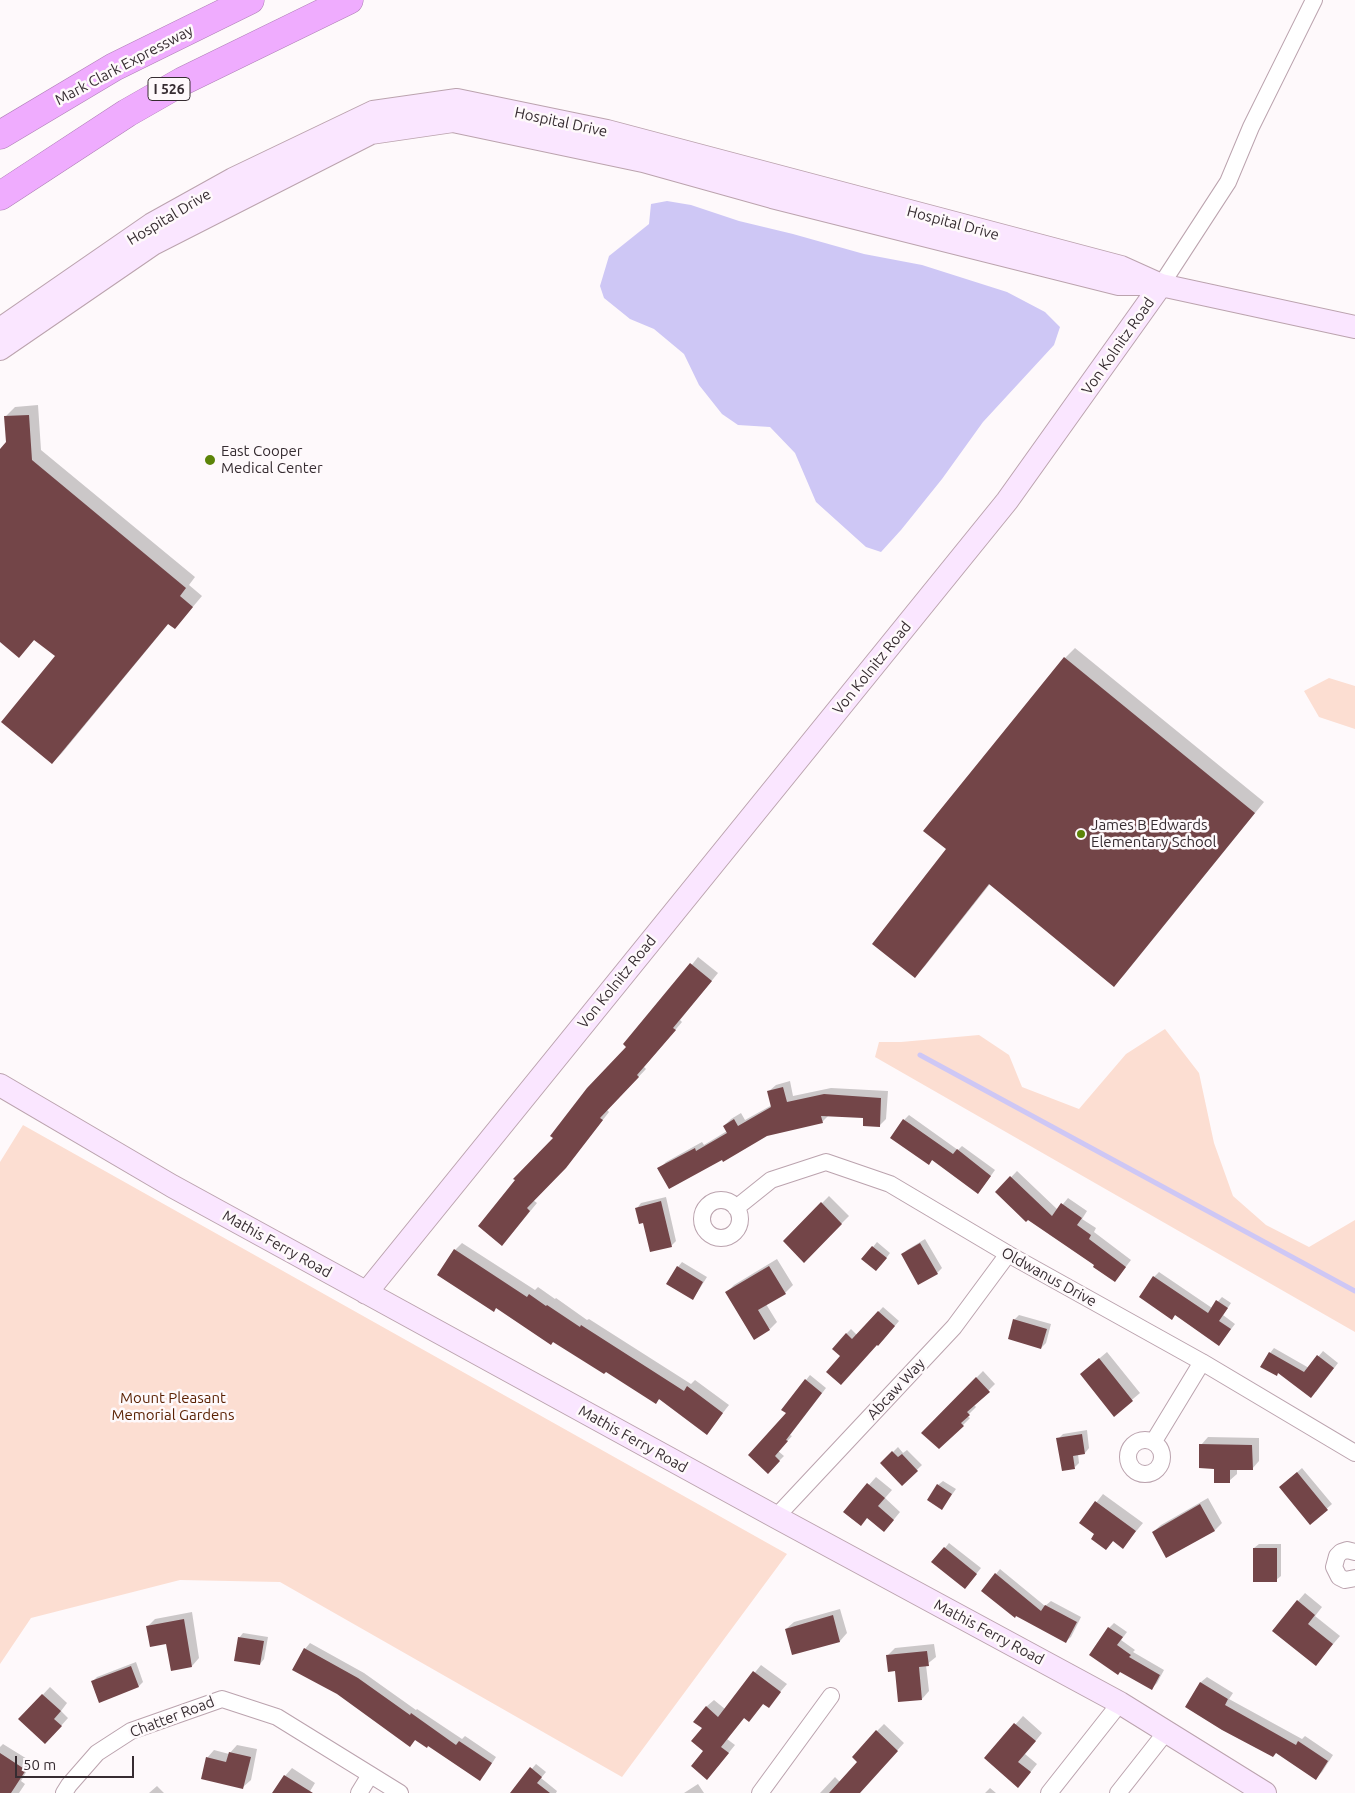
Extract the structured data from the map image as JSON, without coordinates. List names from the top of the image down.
{
  "streets": {
    "highway": ["Mark Clark Expressway", "I 526"],
    "street": [
      "Hospital Drive",
      "Von Kolnitz Road",
      "Mathis Ferry Road",
      "Oldwanus Drive",
      "Abcaw Way",
      "Chatter Road"
    ]
  },
  "crossings": [
    ["Hospital Drive", "Von Kolnitz Road"],
    ["Von Kolnitz Road", "Mathis Ferry Road"],
    ["Mathis Ferry Road", "Abcaw Way"],
    ["Oldwanus Drive", "Abcaw Way"]
  ],
  "parks": ["Mount Pleasant Memorial Gardens"],
  "places": ["East Cooper Medical Center", "James B Edwards Elementary School"],
  "scale_bar": "50 m"
}
